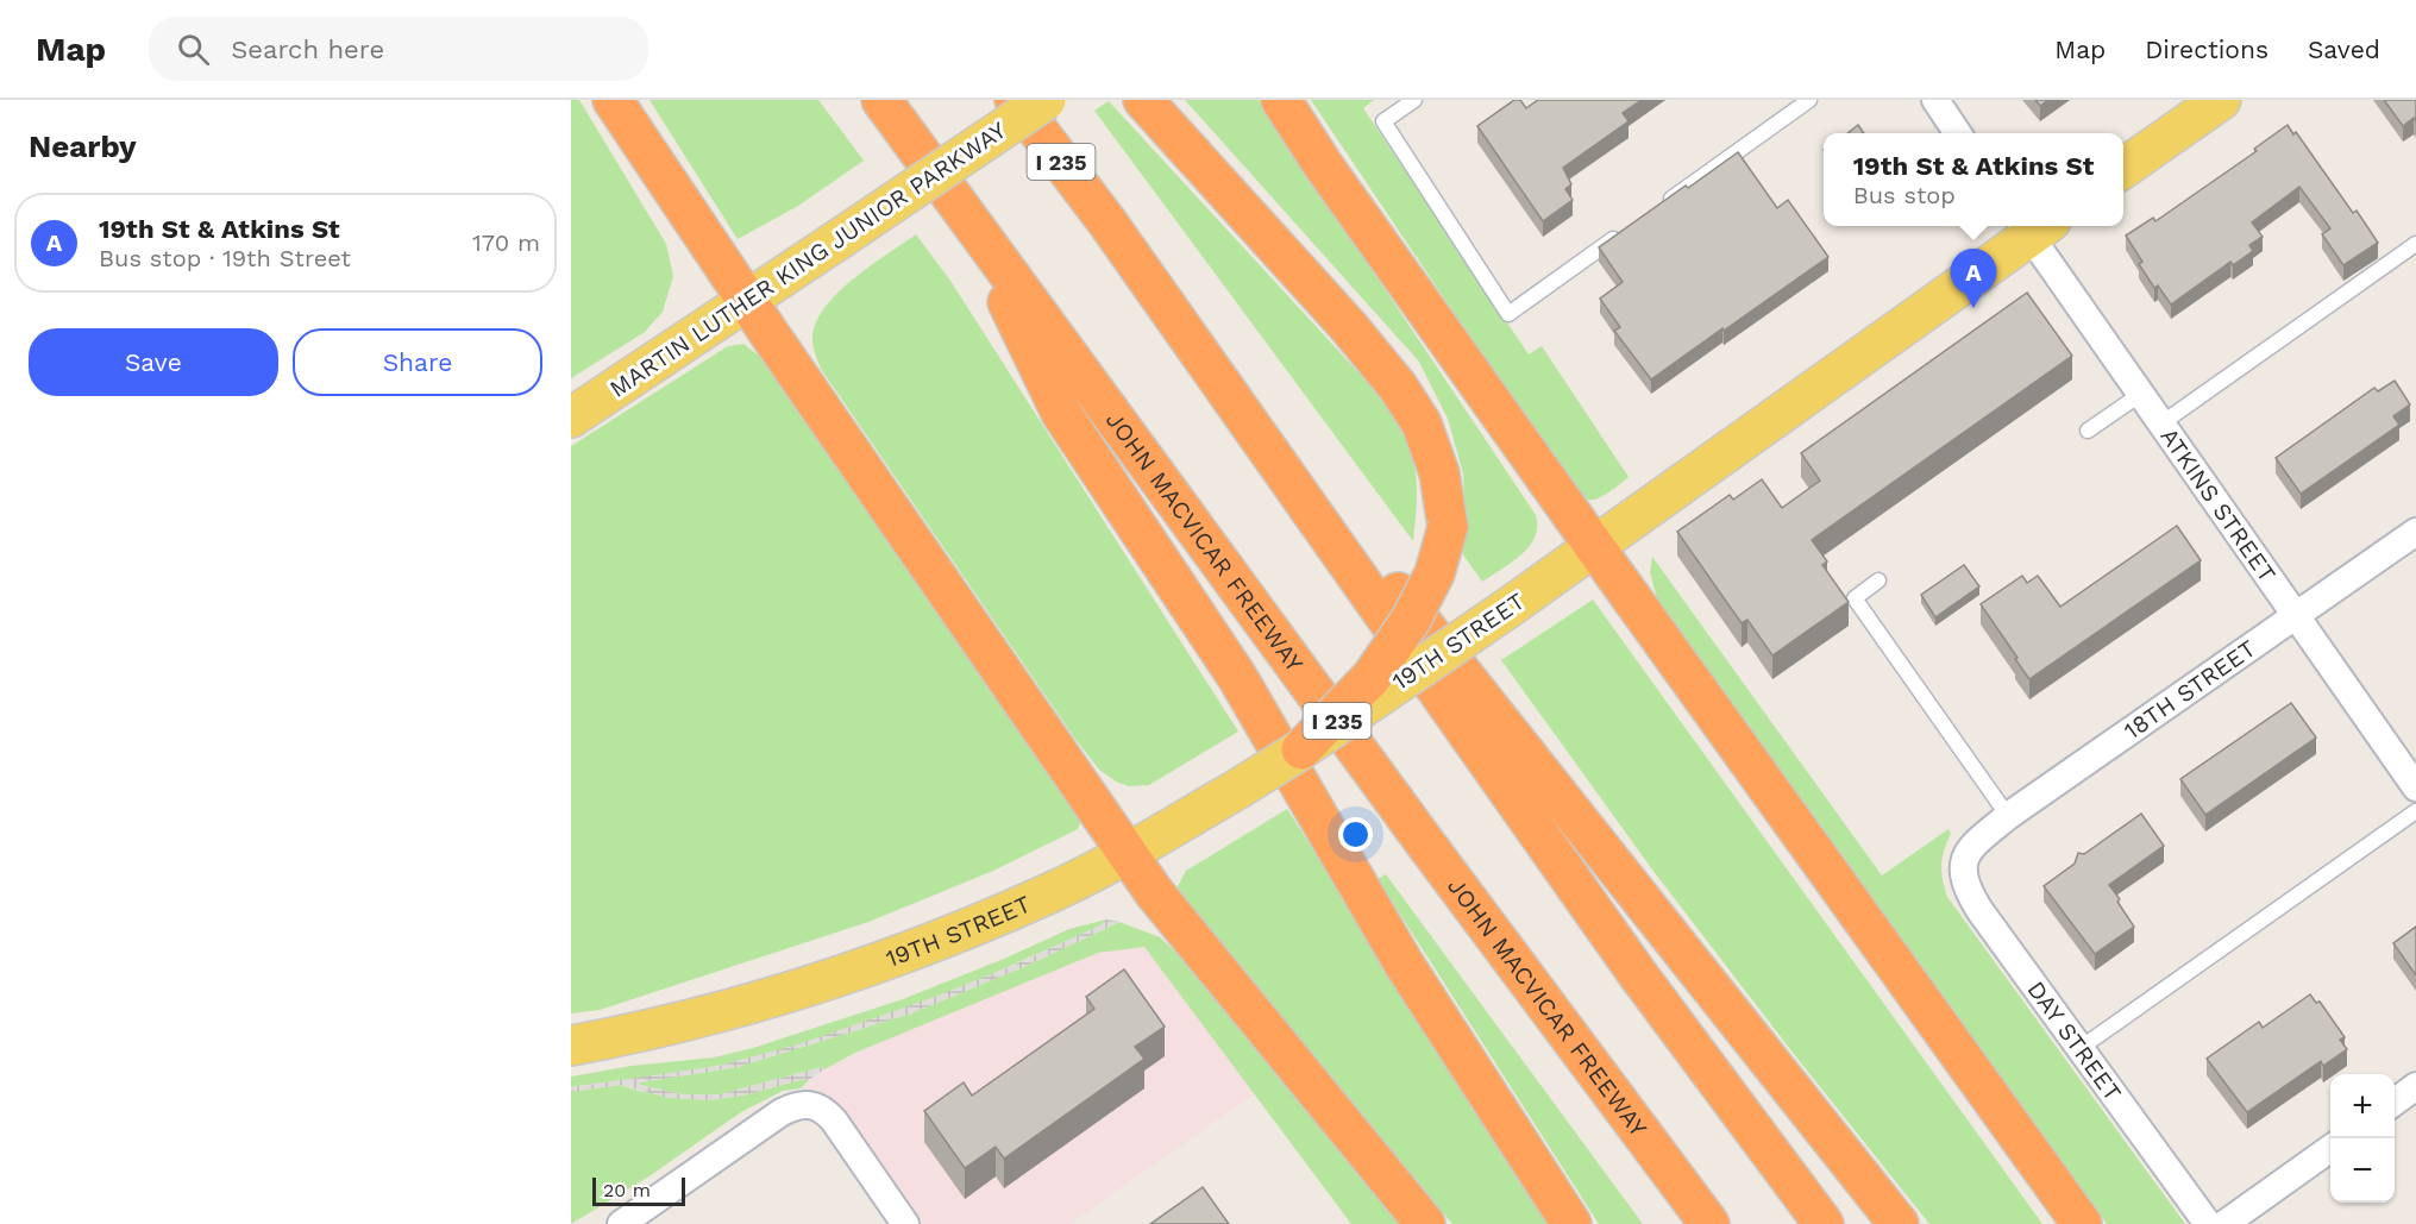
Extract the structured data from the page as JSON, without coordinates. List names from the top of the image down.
{
  "streets": {
    "highway": ["I 235", "JOHN MACVICAR FREEWAY"],
    "main road": ["MARTIN LUTHER KING JUNIOR PARKWAY", "19TH STREET"],
    "street": ["ATKINS STREET", "18TH STREET", "DAY STREET"]
  },
  "crossings": [
    ["ATKINS STREET", "19TH STREET"],
    ["ATKINS STREET", "18TH STREET"],
    ["18TH STREET", "DAY STREET"]
  ],
  "scale_bar": "20 m",
  "page": {
    "header": "Map",
    "search": "Search here",
    "nav": ["Map", "Directions", "Saved"],
    "heading": "Nearby",
    "popup": ["19th St & Atkins St", "Bus stop"],
    "list": [
      {
        "mark": "A",
        "name": "19th St & Atkins St",
        "note": "Bus stop · 19th Street",
        "value": "170 m"
      }
    ],
    "pins": "A",
    "buttons": ["Save", "Share"],
    "map_buttons": ["+", "−"],
    "scale": "20 m"
  }
}
